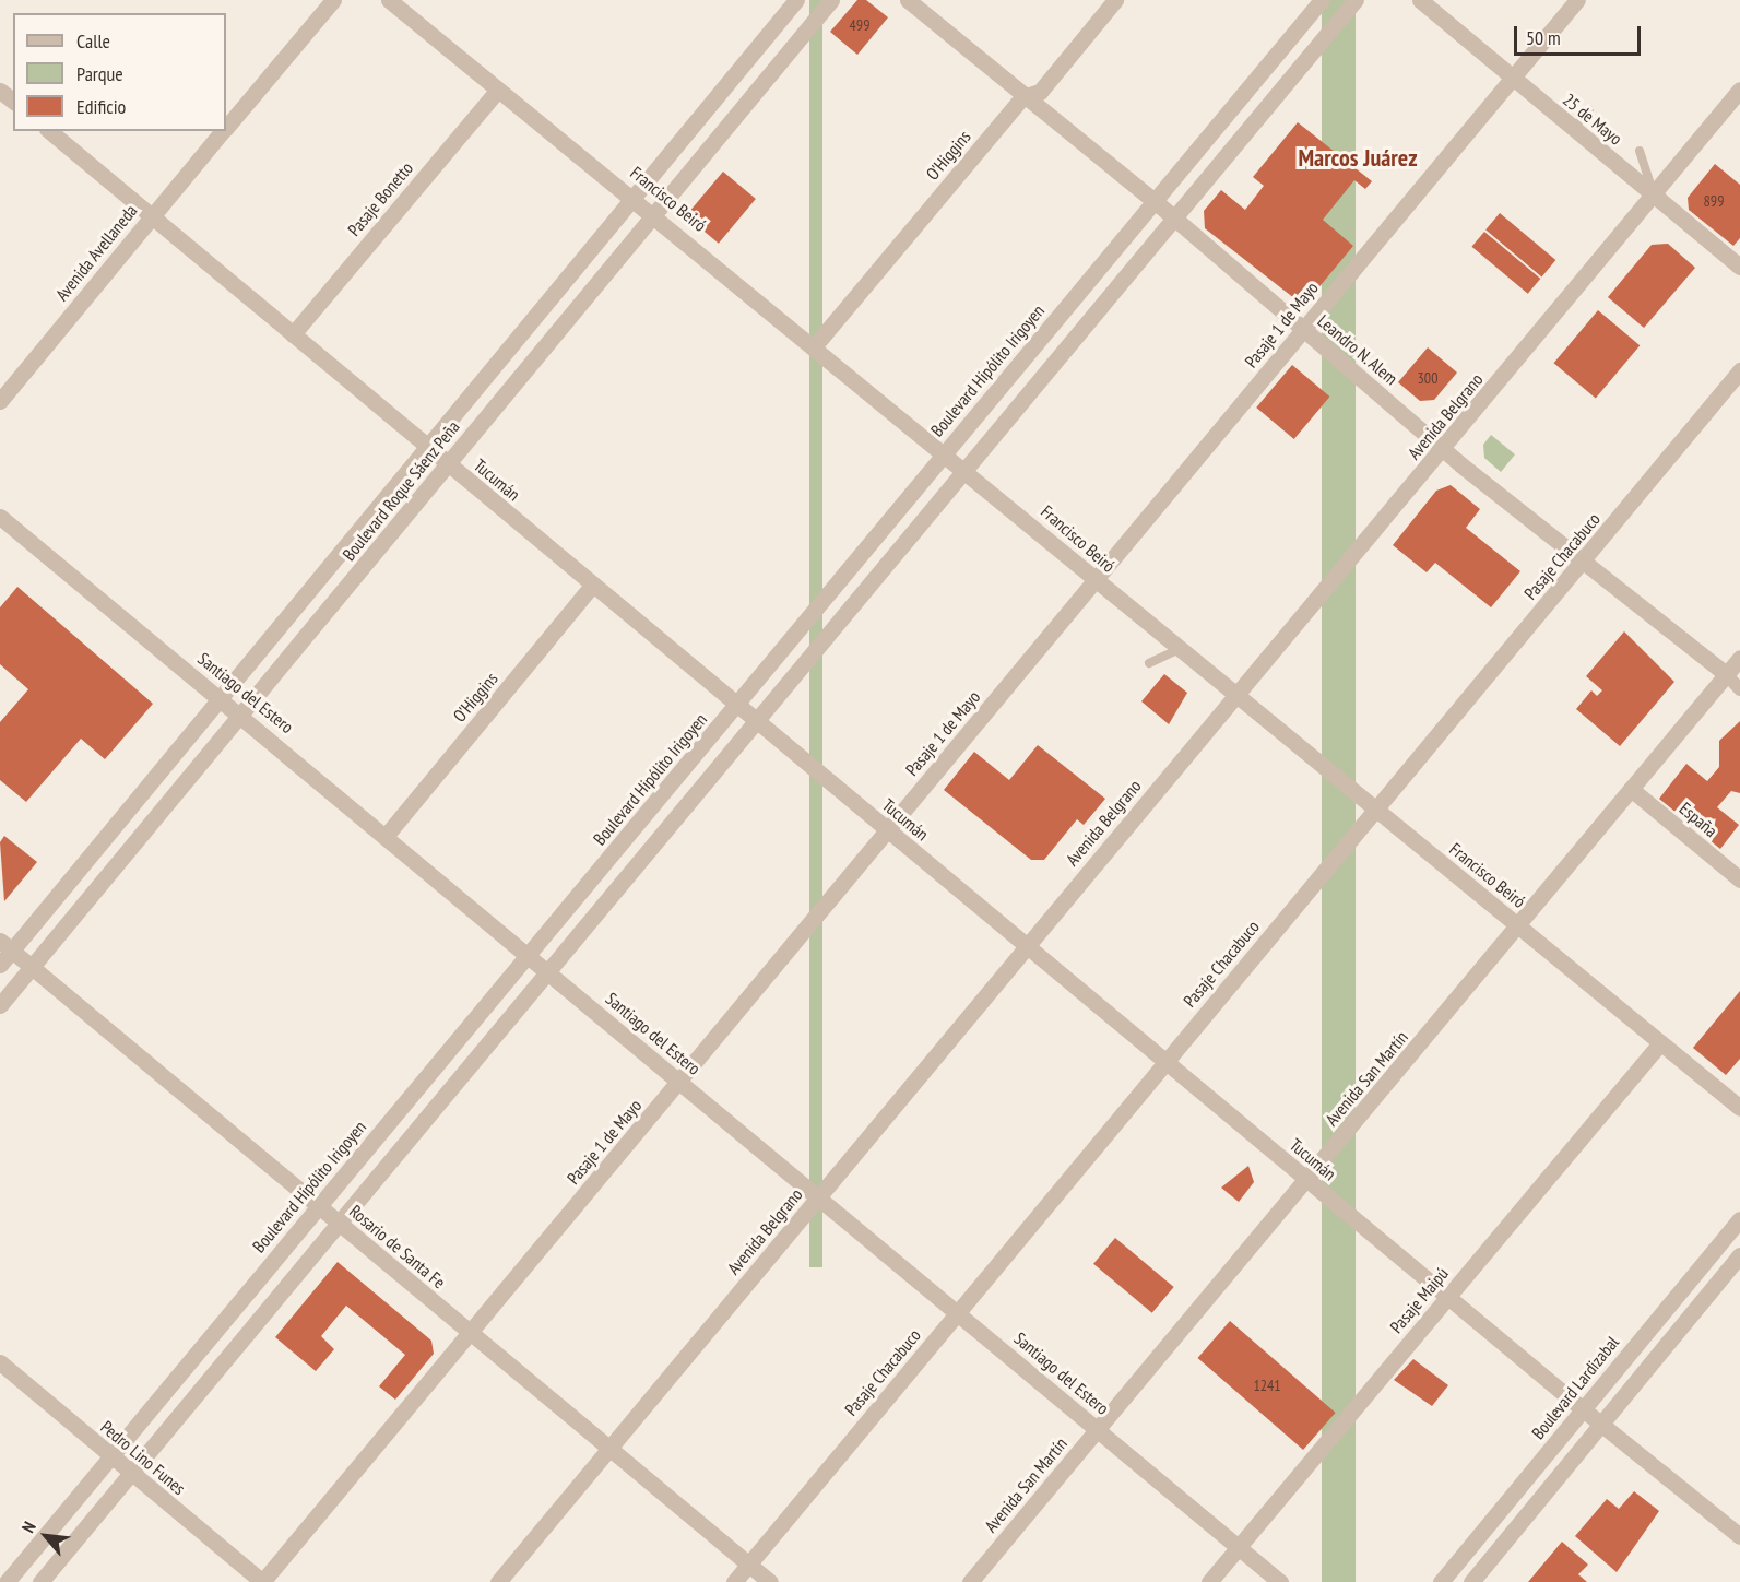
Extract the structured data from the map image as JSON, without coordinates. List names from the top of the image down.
{
  "streets": {
    "street": [
      "25 de Mayo",
      "O'Higgins",
      "Pasaje Bonetto",
      "Francisco Beiró",
      "Avenida Avellaneda",
      "Pasaje 1 de Mayo",
      "Leandro N. Alem",
      "Boulevard Hipólito Irigoyen",
      "Avenida Belgrano",
      "Tucumán",
      "Boulevard Roque Sáenz Peña",
      "Pasaje Chacabuco",
      "Santiago del Estero",
      "España",
      "Avenida San Martín",
      "Rosario de Santa Fe",
      "Pasaje Maipú",
      "Boulevard Lardizabal",
      "Pedro Lino Funes"
    ]
  },
  "crossings": [
    ["25 de Mayo", "Pasaje 1 de Mayo"],
    ["25 de Mayo", "Avenida Belgrano"],
    ["O'Higgins", "Francisco Beiró"],
    ["O'Higgins", "Leandro N. Alem"],
    ["O'Higgins", "Tucumán"],
    ["O'Higgins", "Santiago del Estero"],
    ["Pasaje Bonetto", "Francisco Beiró"],
    ["Pasaje Bonetto", "Tucumán"],
    ["Francisco Beiró", "Pasaje 1 de Mayo"],
    ["Francisco Beiró", "Boulevard Hipólito Irigoyen"],
    ["Francisco Beiró", "Avenida Belgrano"],
    ["Francisco Beiró", "Boulevard Roque Sáenz Peña"],
    ["Francisco Beiró", "Pasaje Chacabuco"],
    ["Francisco Beiró", "Avenida San Martín"],
    ["Francisco Beiró", "Pasaje Maipú"],
    ["Avenida Avellaneda", "Tucumán"],
    ["Pasaje 1 de Mayo", "Leandro N. Alem"],
    ["Pasaje 1 de Mayo", "Tucumán"],
    ["Pasaje 1 de Mayo", "Santiago del Estero"],
    ["Pasaje 1 de Mayo", "Rosario de Santa Fe"],
    ["Pasaje 1 de Mayo", "Pedro Lino Funes"],
    ["Leandro N. Alem", "Boulevard Hipólito Irigoyen"],
    ["Leandro N. Alem", "Avenida Belgrano"],
    ["Leandro N. Alem", "Pasaje Chacabuco"],
    ["Leandro N. Alem", "Avenida San Martín"],
    ["Boulevard Hipólito Irigoyen", "Tucumán"],
    ["Boulevard Hipólito Irigoyen", "Santiago del Estero"],
    ["Boulevard Hipólito Irigoyen", "Rosario de Santa Fe"],
    ["Boulevard Hipólito Irigoyen", "Pedro Lino Funes"],
    ["Avenida Belgrano", "Tucumán"],
    ["Avenida Belgrano", "Santiago del Estero"],
    ["Avenida Belgrano", "Rosario de Santa Fe"],
    ["Tucumán", "Boulevard Roque Sáenz Peña"],
    ["Tucumán", "Pasaje Chacabuco"],
    ["Tucumán", "Avenida San Martín"],
    ["Tucumán", "Pasaje Maipú"],
    ["Tucumán", "Boulevard Lardizabal"],
    ["Boulevard Roque Sáenz Peña", "Santiago del Estero"],
    ["Boulevard Roque Sáenz Peña", "Rosario de Santa Fe"],
    ["Pasaje Chacabuco", "Santiago del Estero"],
    ["Pasaje Chacabuco", "Rosario de Santa Fe"],
    ["Santiago del Estero", "Avenida San Martín"],
    ["Santiago del Estero", "Pasaje Maipú"],
    ["España", "Avenida San Martín"]
  ],
  "districts": ["Marcos Juárez"],
  "house_numbers": [
    "499",
    "899",
    "300",
    "1241"
  ],
  "legend": ["Calle", "Parque", "Edificio"],
  "scale_bar": "50 m",
  "north": "top left"
}
